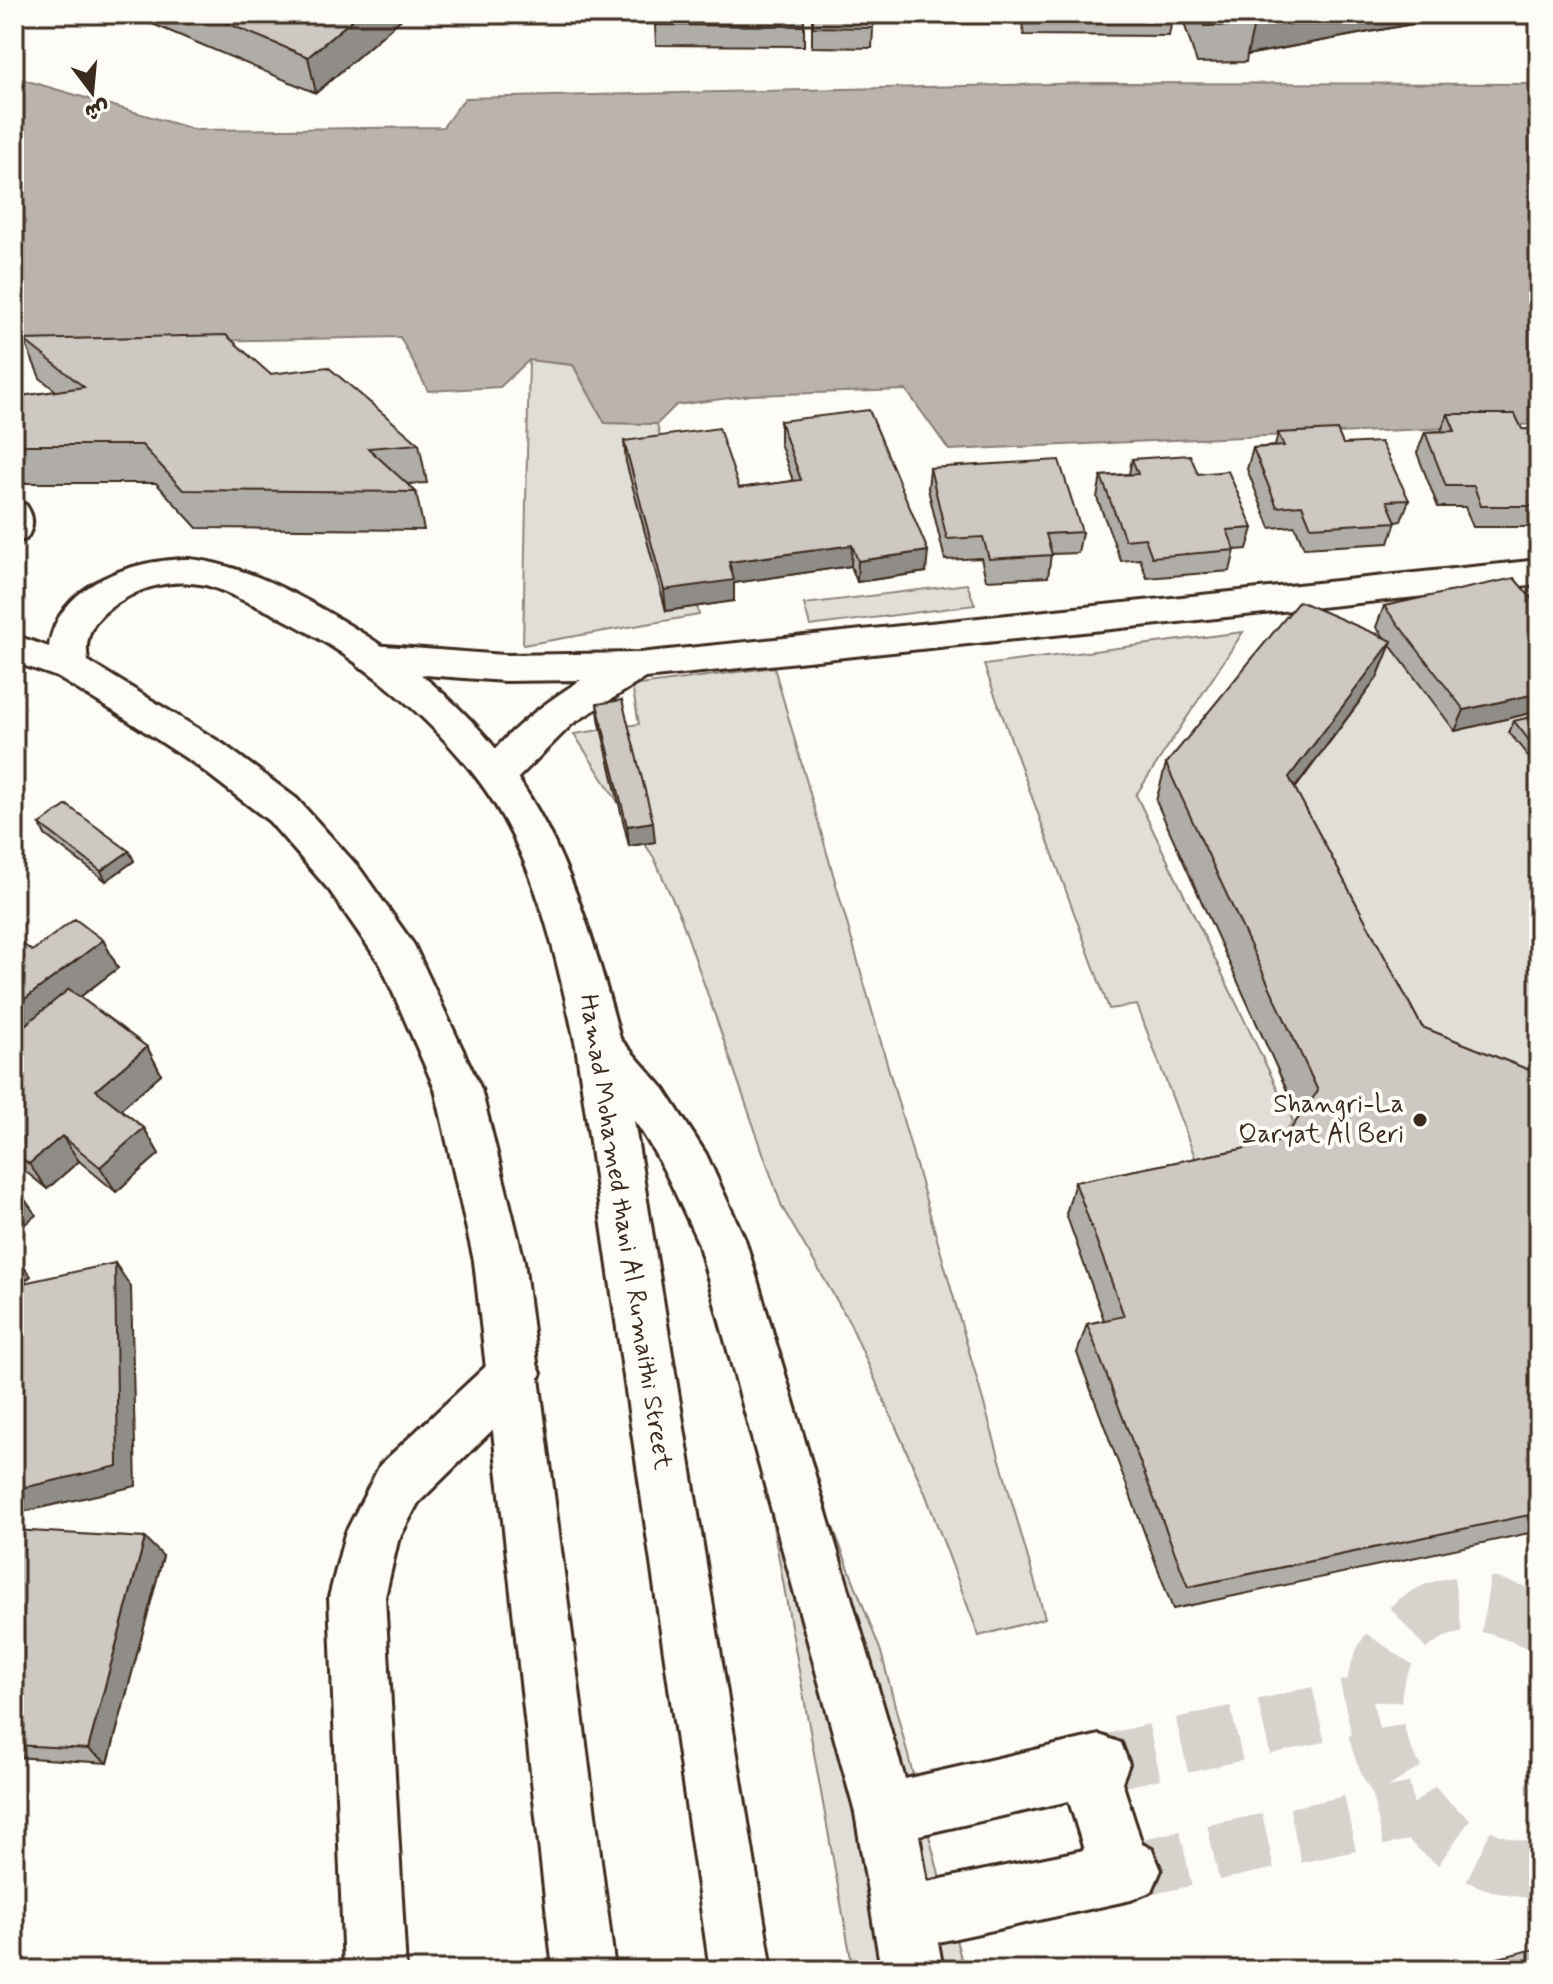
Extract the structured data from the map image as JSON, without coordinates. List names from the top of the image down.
{
  "streets": {
    "main road": ["Hamad Mohamed thani Al Rumaithi Street"]
  },
  "places": ["Shangri-La Qaryat Al Beri"],
  "north": "bottom"
}
